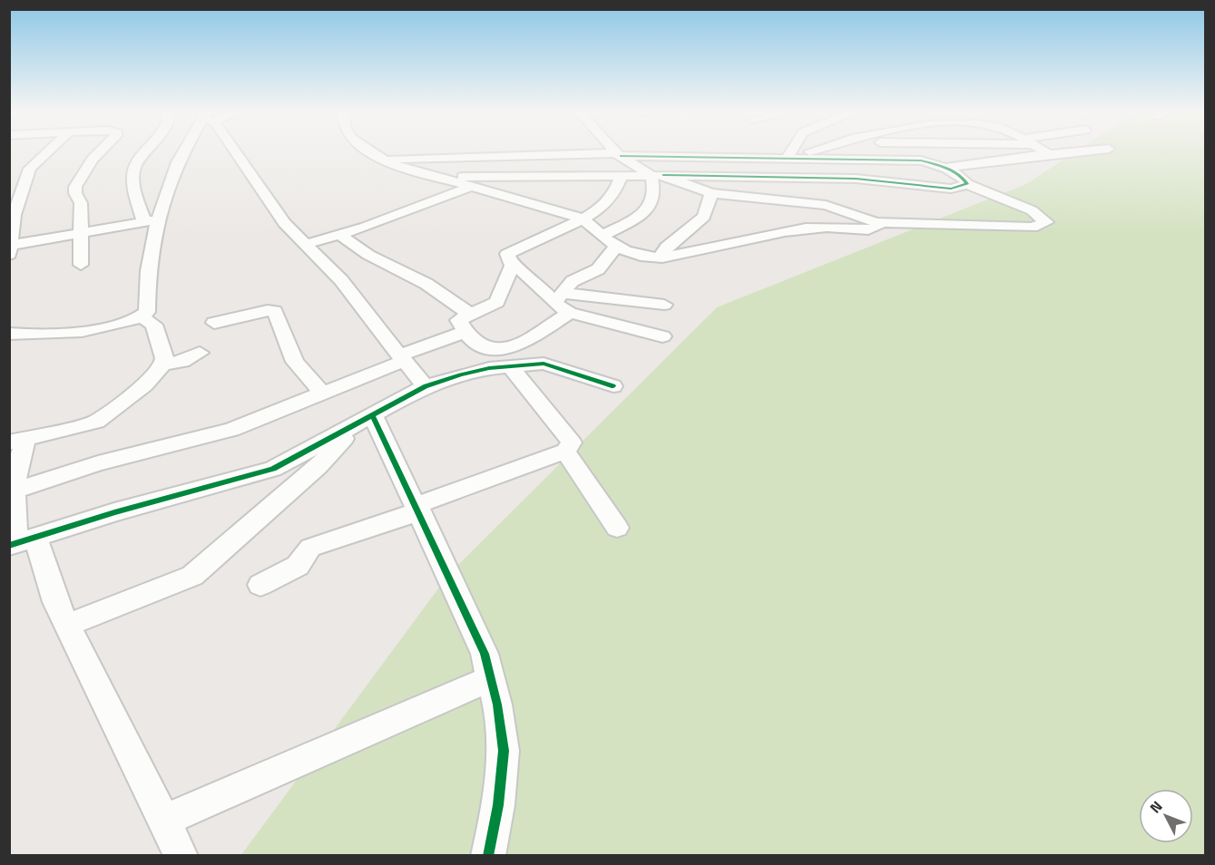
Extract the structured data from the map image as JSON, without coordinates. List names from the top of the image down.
{
  "north": "top left"
}
